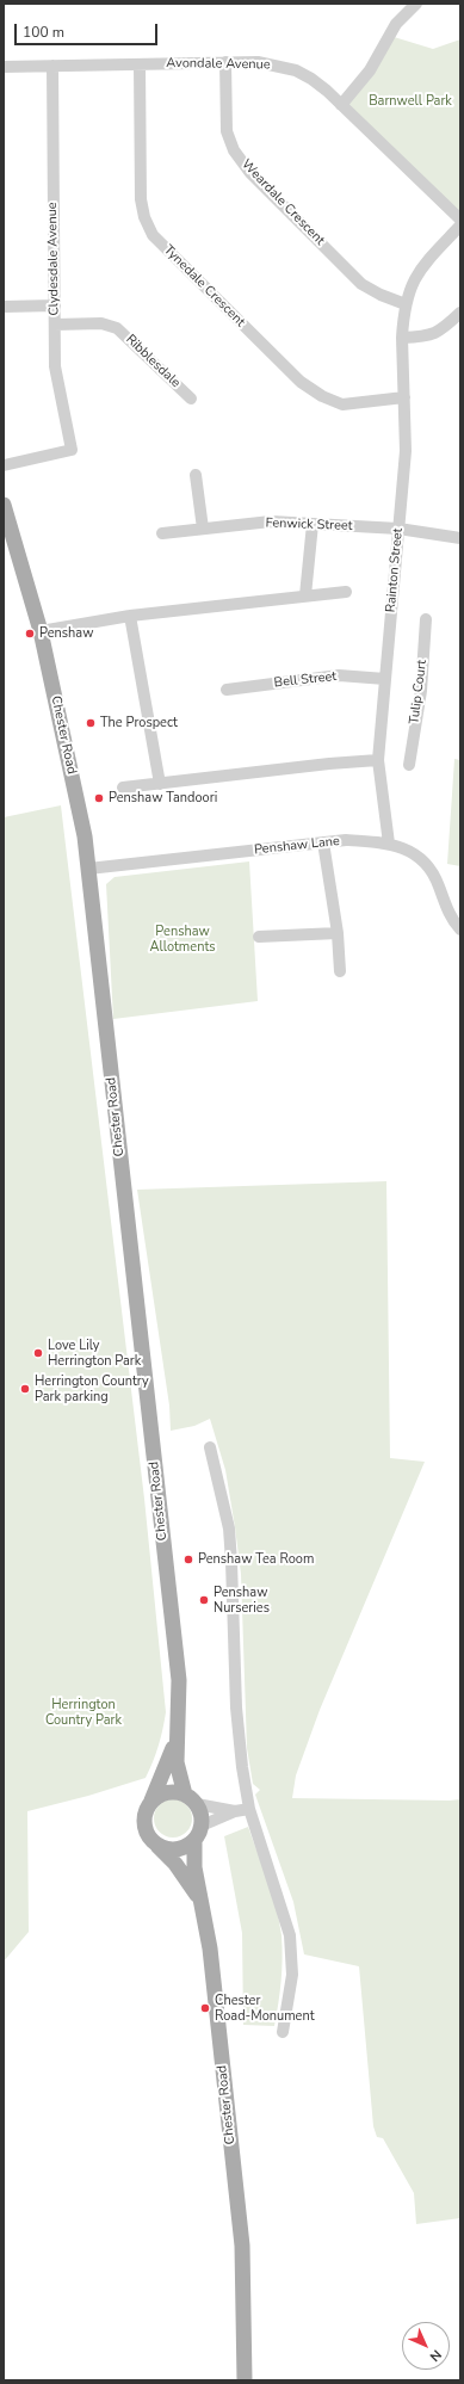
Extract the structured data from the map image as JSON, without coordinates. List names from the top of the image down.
{
  "streets": {
    "main road": ["Chester Road"],
    "street": [
      "Avondale Avenue",
      "Weardale Crescent",
      "Clydesdale Avenue",
      "Tynedale Crescent",
      "Ribblesdale",
      "Fenwick Street",
      "Rainton Street",
      "Bell Street",
      "Tulip Court",
      "Penshaw Lane"
    ]
  },
  "crossings": [
    ["Avondale Avenue", "Weardale Crescent"],
    ["Avondale Avenue", "Clydesdale Avenue"],
    ["Avondale Avenue", "Tynedale Crescent"],
    ["Weardale Crescent", "Rainton Street"],
    ["Clydesdale Avenue", "Ribblesdale"],
    ["Tynedale Crescent", "Rainton Street"],
    ["Fenwick Street", "Rainton Street"],
    ["Rainton Street", "Bell Street"],
    ["Rainton Street", "Penshaw Lane"],
    ["Chester Road", "Penshaw Lane"]
  ],
  "parks": ["Barnwell Park", "Penshaw Allotments", "Herrington Country Park"],
  "places": [
    "Penshaw",
    "The Prospect",
    "Penshaw Tandoori",
    "Love Lily Herrington Park",
    "Herrington Country Park parking",
    "Penshaw Tea Room",
    "Penshaw Nurseries",
    "Chester Road-Monument"
  ],
  "scale_bar": "100 m",
  "north": "bottom right"
}
